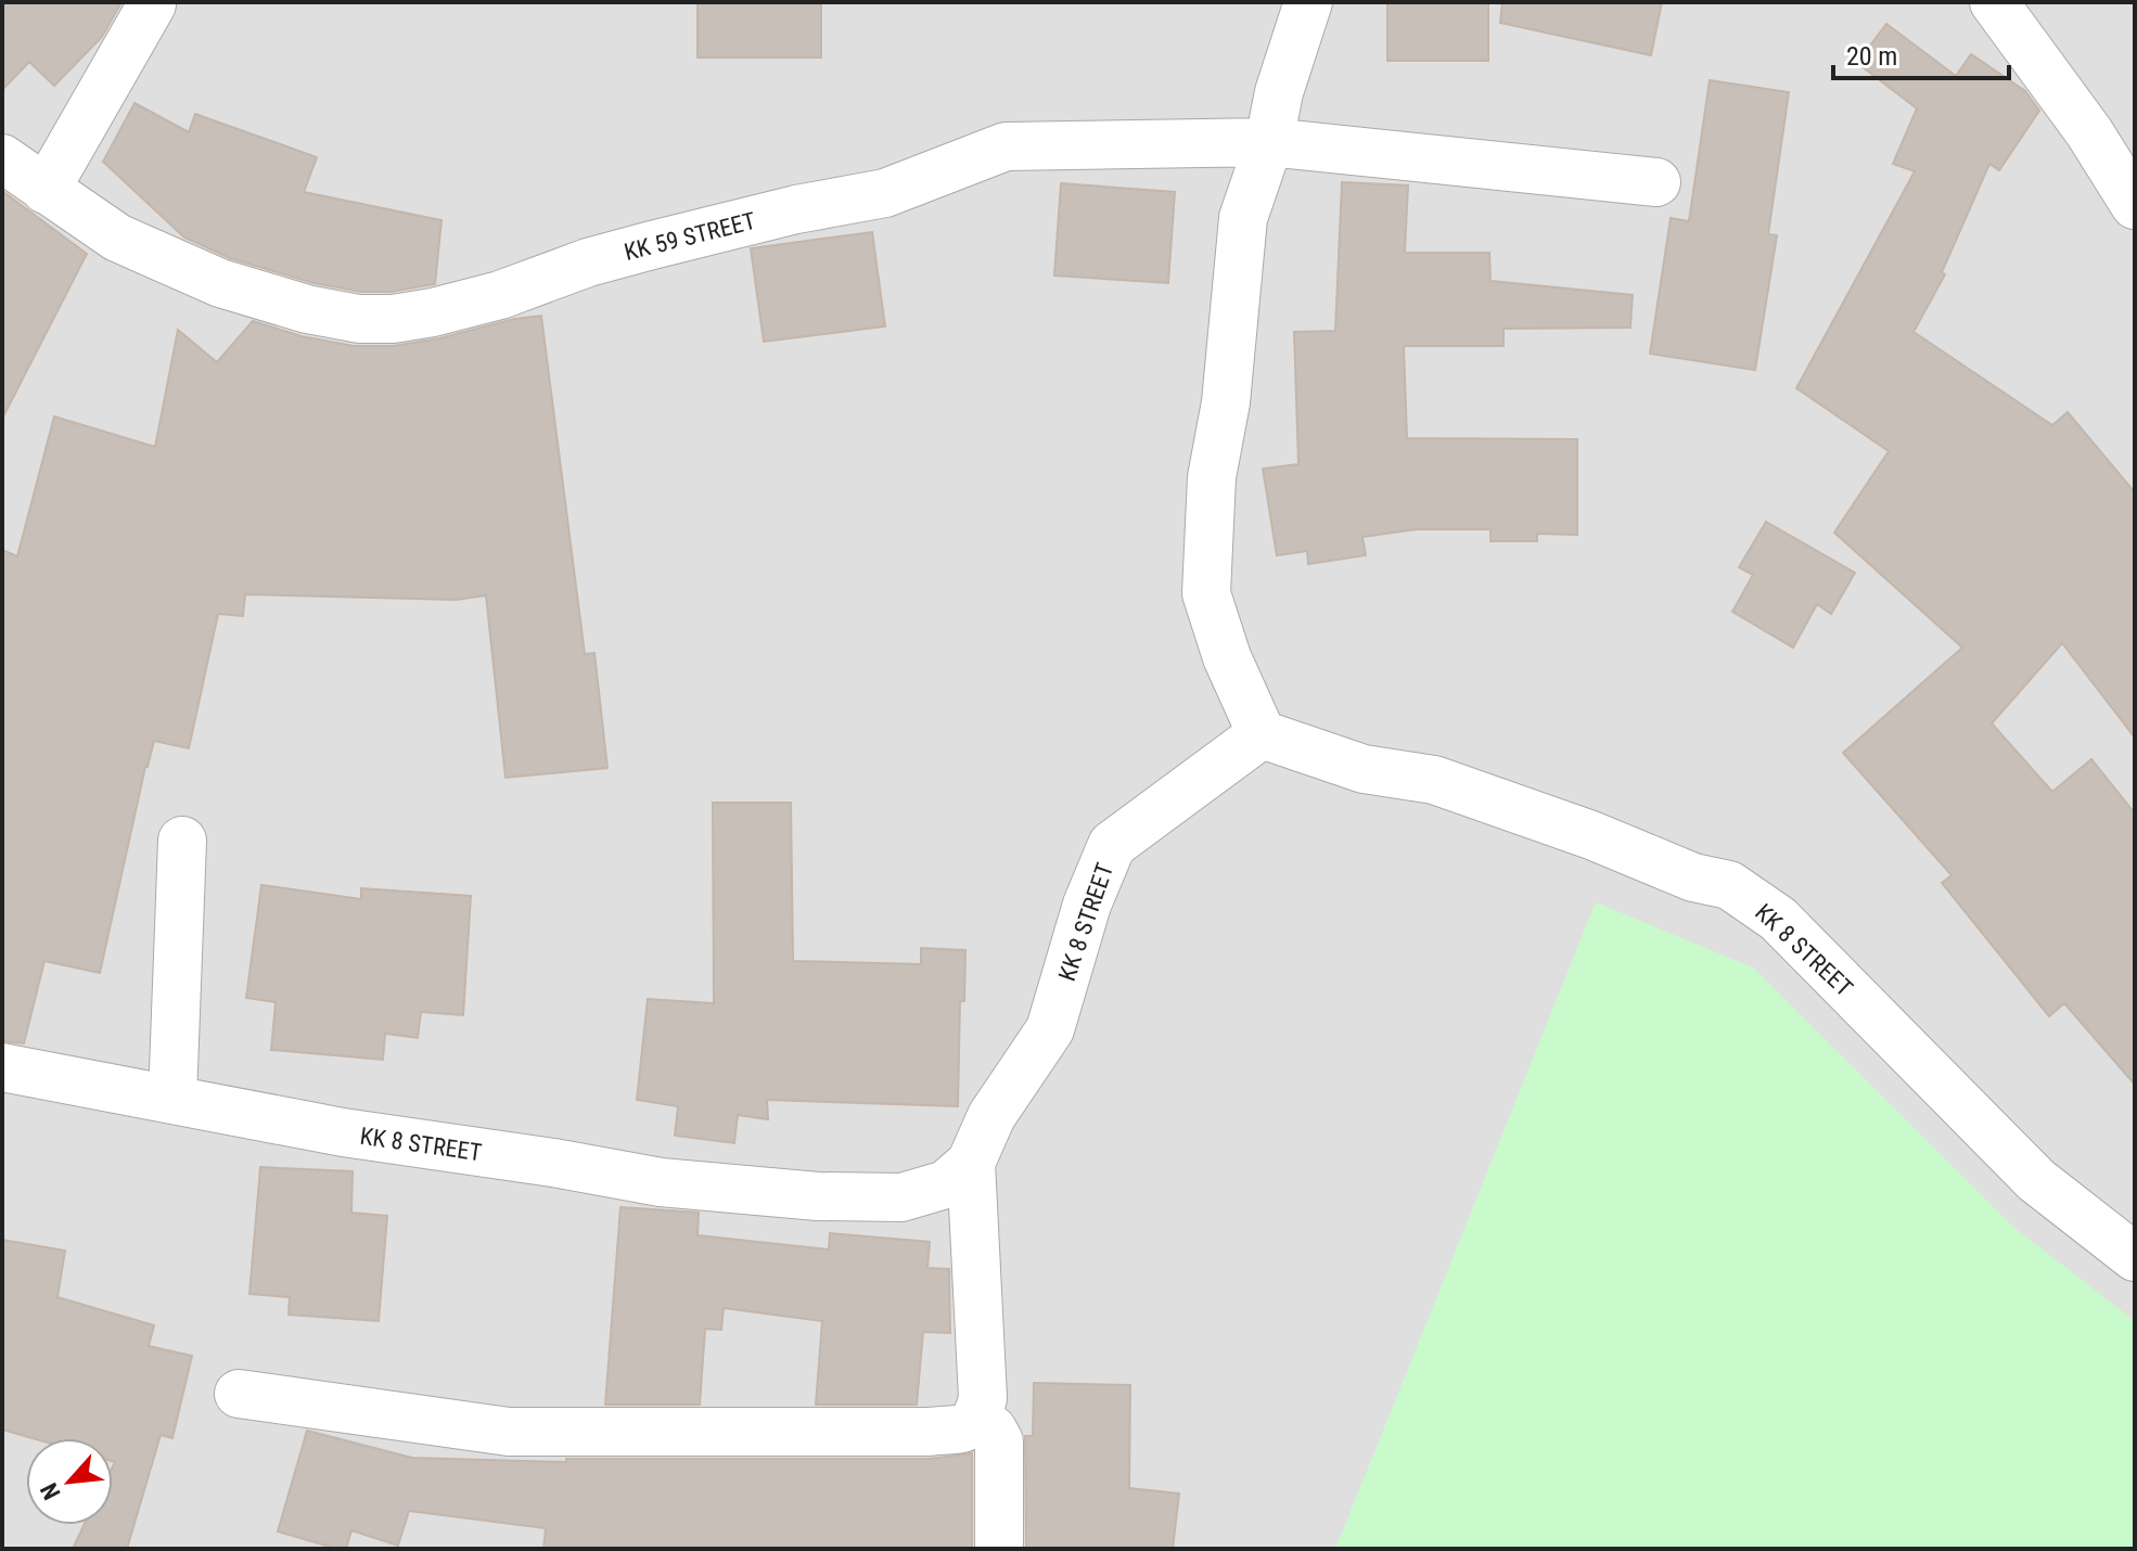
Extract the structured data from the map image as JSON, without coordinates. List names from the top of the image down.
{
  "streets": {
    "street": ["KK 59 STREET", "KK 8 STREET"]
  },
  "scale_bar": "20 m",
  "north": "bottom left"
}
